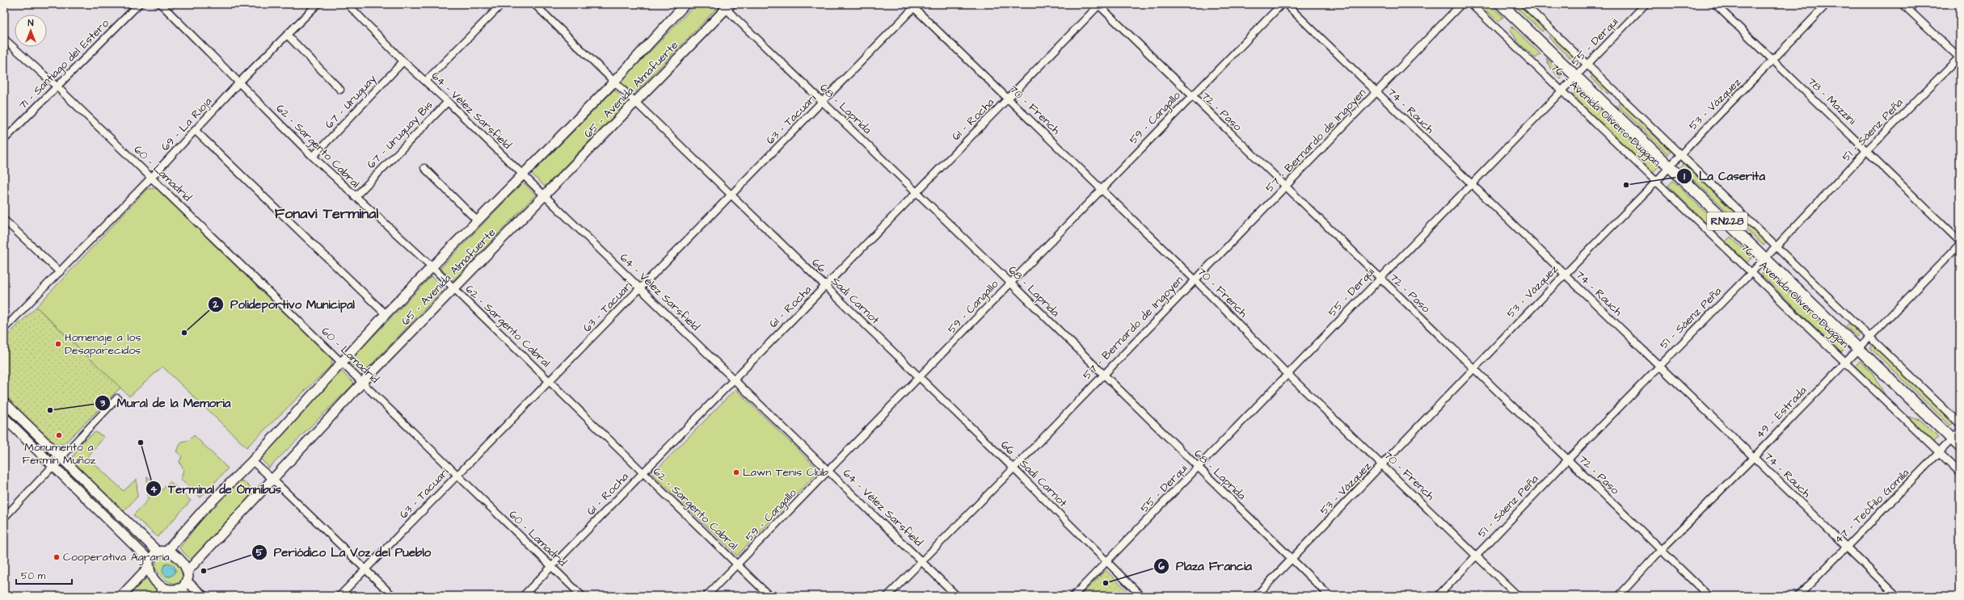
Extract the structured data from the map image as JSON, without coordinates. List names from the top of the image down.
{
  "streets": {
    "highway": ["76 - Avenida Olivero Duggan", "RN228"],
    "main road": ["65 - Avenida Almafuerte"],
    "street": [
      "55 - Derqui",
      "71 - Santiago del Estero",
      "78 - Mazzini",
      "67 - Uruguay",
      "53 - Vázquez",
      "68 - Laprida",
      "70 - French",
      "64 - Vélez Sarsfield",
      "74 - Rauch",
      "72 - Paso",
      "59 - Cangallo",
      "63 - Tacuarí",
      "61 - Rocha",
      "69 - La Rioja",
      "51 - Sáenz Peña",
      "67 - Uruguay Bis",
      "57 - Bernardo de Irigoyen",
      "62 - Sargento Cabral",
      "60 - Lamadrid",
      "66 - Sadi Carnot",
      "49 - Estrada",
      "47 - Teófilo Gomila"
    ]
  },
  "crossings": [
    ["55 - Derqui", "68 - Laprida"],
    ["55 - Derqui", "70 - French"],
    ["55 - Derqui", "74 - Rauch"],
    ["55 - Derqui", "72 - Paso"],
    ["55 - Derqui", "76 - Avenida Olivero Duggan"],
    ["55 - Derqui", "66 - Sadi Carnot"],
    ["71 - Santiago del Estero", "60 - Lamadrid"],
    ["65 - Avenida Almafuerte", "68 - Laprida"],
    ["65 - Avenida Almafuerte", "64 - Vélez Sarsfield"],
    ["65 - Avenida Almafuerte", "62 - Sargento Cabral"],
    ["65 - Avenida Almafuerte", "60 - Lamadrid"],
    ["65 - Avenida Almafuerte", "66 - Sadi Carnot"],
    ["78 - Mazzini", "53 - Vázquez"],
    ["78 - Mazzini", "51 - Sáenz Peña"],
    ["78 - Mazzini", "49 - Estrada"],
    ["67 - Uruguay", "64 - Vélez Sarsfield"],
    ["67 - Uruguay", "62 - Sargento Cabral"],
    ["53 - Vázquez", "68 - Laprida"],
    ["53 - Vázquez", "70 - French"],
    ["53 - Vázquez", "74 - Rauch"],
    ["53 - Vázquez", "72 - Paso"],
    ["53 - Vázquez", "76 - Avenida Olivero Duggan"],
    ["68 - Laprida", "59 - Cangallo"],
    ["68 - Laprida", "63 - Tacuarí"],
    ["68 - Laprida", "61 - Rocha"],
    ["68 - Laprida", "57 - Bernardo de Irigoyen"],
    ["70 - French", "59 - Cangallo"],
    ["70 - French", "63 - Tacuarí"],
    ["70 - French", "61 - Rocha"],
    ["70 - French", "51 - Sáenz Peña"],
    ["70 - French", "57 - Bernardo de Irigoyen"],
    ["64 - Vélez Sarsfield", "59 - Cangallo"],
    ["64 - Vélez Sarsfield", "63 - Tacuarí"],
    ["64 - Vélez Sarsfield", "61 - Rocha"],
    ["64 - Vélez Sarsfield", "67 - Uruguay Bis"],
    ["64 - Vélez Sarsfield", "57 - Bernardo de Irigoyen"],
    ["74 - Rauch", "51 - Sáenz Peña"],
    ["74 - Rauch", "57 - Bernardo de Irigoyen"],
    ["74 - Rauch", "49 - Estrada"],
    ["74 - Rauch", "47 - Teófilo Gomila"],
    ["72 - Paso", "59 - Cangallo"],
    ["72 - Paso", "61 - Rocha"],
    ["72 - Paso", "51 - Sáenz Peña"],
    ["72 - Paso", "57 - Bernardo de Irigoyen"],
    ["72 - Paso", "49 - Estrada"],
    ["76 - Avenida Olivero Duggan", "51 - Sáenz Peña"],
    ["76 - Avenida Olivero Duggan", "49 - Estrada"],
    ["76 - Avenida Olivero Duggan", "47 - Teófilo Gomila"],
    ["59 - Cangallo", "62 - Sargento Cabral"],
    ["59 - Cangallo", "66 - Sadi Carnot"],
    ["63 - Tacuarí", "62 - Sargento Cabral"],
    ["63 - Tacuarí", "60 - Lamadrid"],
    ["63 - Tacuarí", "66 - Sadi Carnot"],
    ["61 - Rocha", "62 - Sargento Cabral"],
    ["61 - Rocha", "60 - Lamadrid"],
    ["61 - Rocha", "66 - Sadi Carnot"],
    ["69 - La Rioja", "62 - Sargento Cabral"],
    ["69 - La Rioja", "60 - Lamadrid"],
    ["67 - Uruguay Bis", "62 - Sargento Cabral"],
    ["57 - Bernardo de Irigoyen", "66 - Sadi Carnot"]
  ],
  "districts": ["Fonavi Terminal"],
  "places": [
    "La Caserita",
    "Polideportivo Municipal",
    "Homenaje a los Desaparecidos",
    "Mural de la Memoria",
    "Monumento a Fermín Muñoz",
    "Terminal de Ómnibus",
    "Lawn Tenis Club",
    "Cooperativa Agraria",
    "Periódico La Voz del Pueblo",
    "Plaza Francia"
  ],
  "scale_bar": "50 m",
  "north": "top"
}
